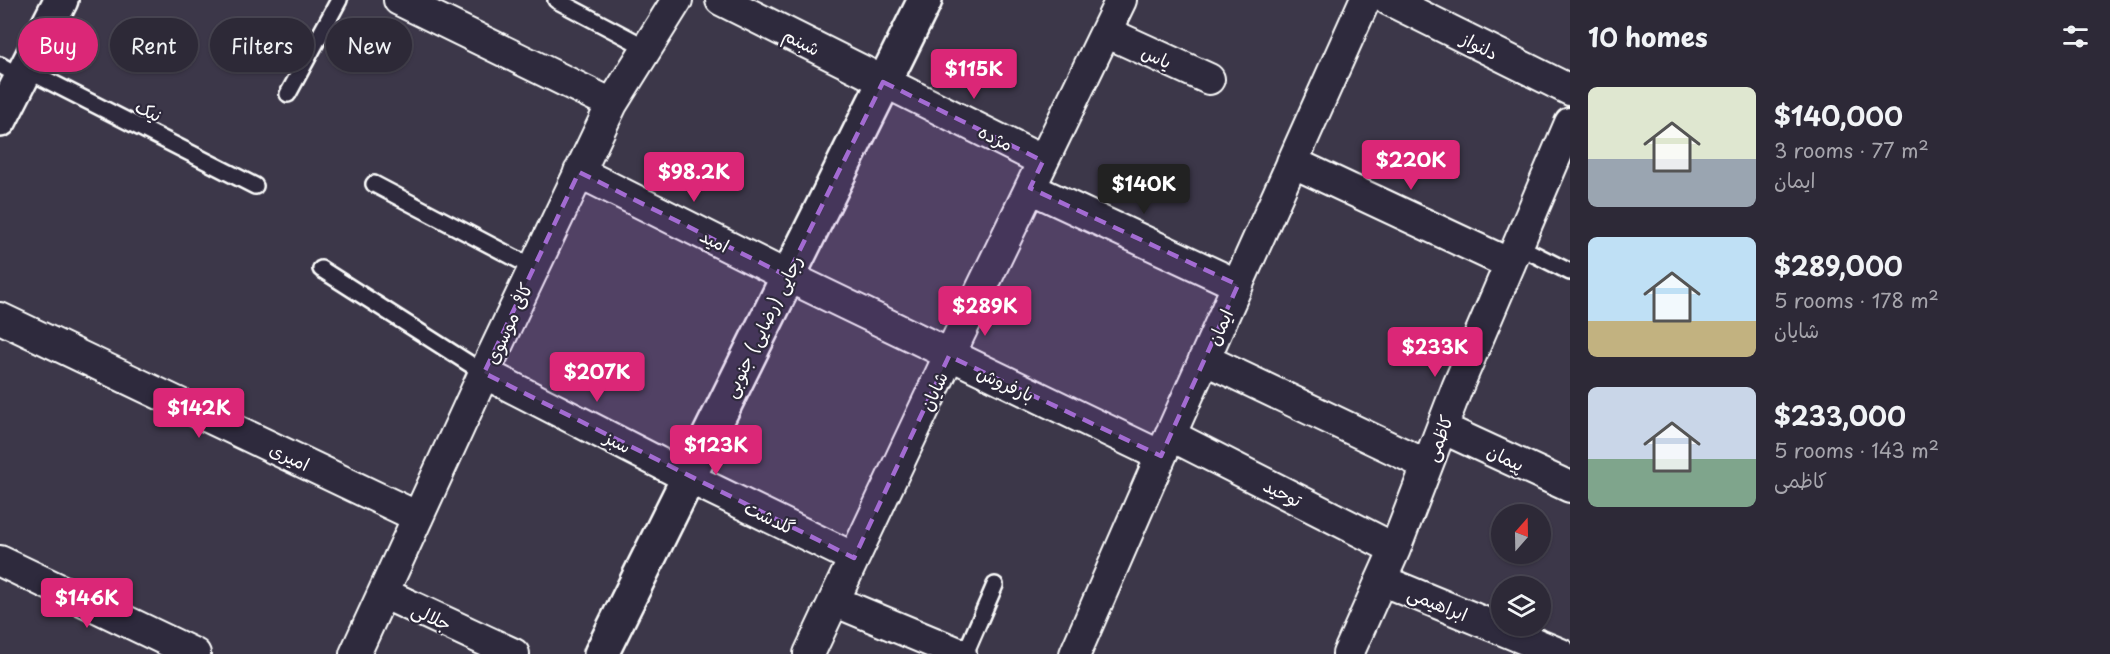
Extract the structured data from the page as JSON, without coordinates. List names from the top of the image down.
{
  "streets": {
    "street": [
      "شبنم",
      "دلنواز",
      "یاس",
      "مژده",
      "امید",
      "کافی موسوی",
      "رجایی (رضایی) جنوبی",
      "ایمان",
      "بارفروش",
      "شایان",
      "کاظمی",
      "سبز",
      "امیری",
      "پیمان",
      "توحید",
      "گلدشت",
      "ابراهیمی",
      "جلالی"
    ],
    "lane": ["نیک"]
  },
  "crossings": [
    ["شبنم", "مژده"],
    ["شبنم", "رجایی (رضایی) جنوبی"],
    ["یاس", "شایان"],
    ["مژده", "رجایی (رضایی) جنوبی"],
    ["مژده", "شایان"],
    ["امید", "کافی موسوی"],
    ["امید", "رجایی (رضایی) جنوبی"],
    ["امید", "بارفروش"],
    ["کافی موسوی", "سبز"],
    ["کافی موسوی", "امیری"],
    ["کافی موسوی", "جلالی"],
    ["رجایی (رضایی) جنوبی", "بارفروش"],
    ["رجایی (رضایی) جنوبی", "سبز"],
    ["رجایی (رضایی) جنوبی", "گلدشت"],
    ["ایمان", "بارفروش"],
    ["ایمان", "توحید"],
    ["بارفروش", "شایان"],
    ["بارفروش", "توحید"],
    ["شایان", "گلدشت"],
    ["کاظمی", "پیمان"],
    ["کاظمی", "توحید"],
    ["کاظمی", "ابراهیمی"],
    ["سبز", "گلدشت"]
  ],
  "north": "top",
  "page": {
    "heading": "10 homes",
    "chip": [
      "Buy",
      "Rent",
      "Filters",
      "New"
    ],
    "price": [
      "$115K",
      "$220K",
      "$98.2K",
      "$140K",
      "$289K",
      "$233K",
      "$207K",
      "$142K",
      "$123K",
      "$146K"
    ],
    "list": [
      {
        "name": "$140,000",
        "note": "3 rooms · 77 m² · ایمان"
      },
      {
        "name": "$289,000",
        "note": "5 rooms · 178 m² · شایان"
      },
      {
        "name": "$233,000",
        "note": "5 rooms · 143 m² · کاظمی"
      }
    ]
  }
}
